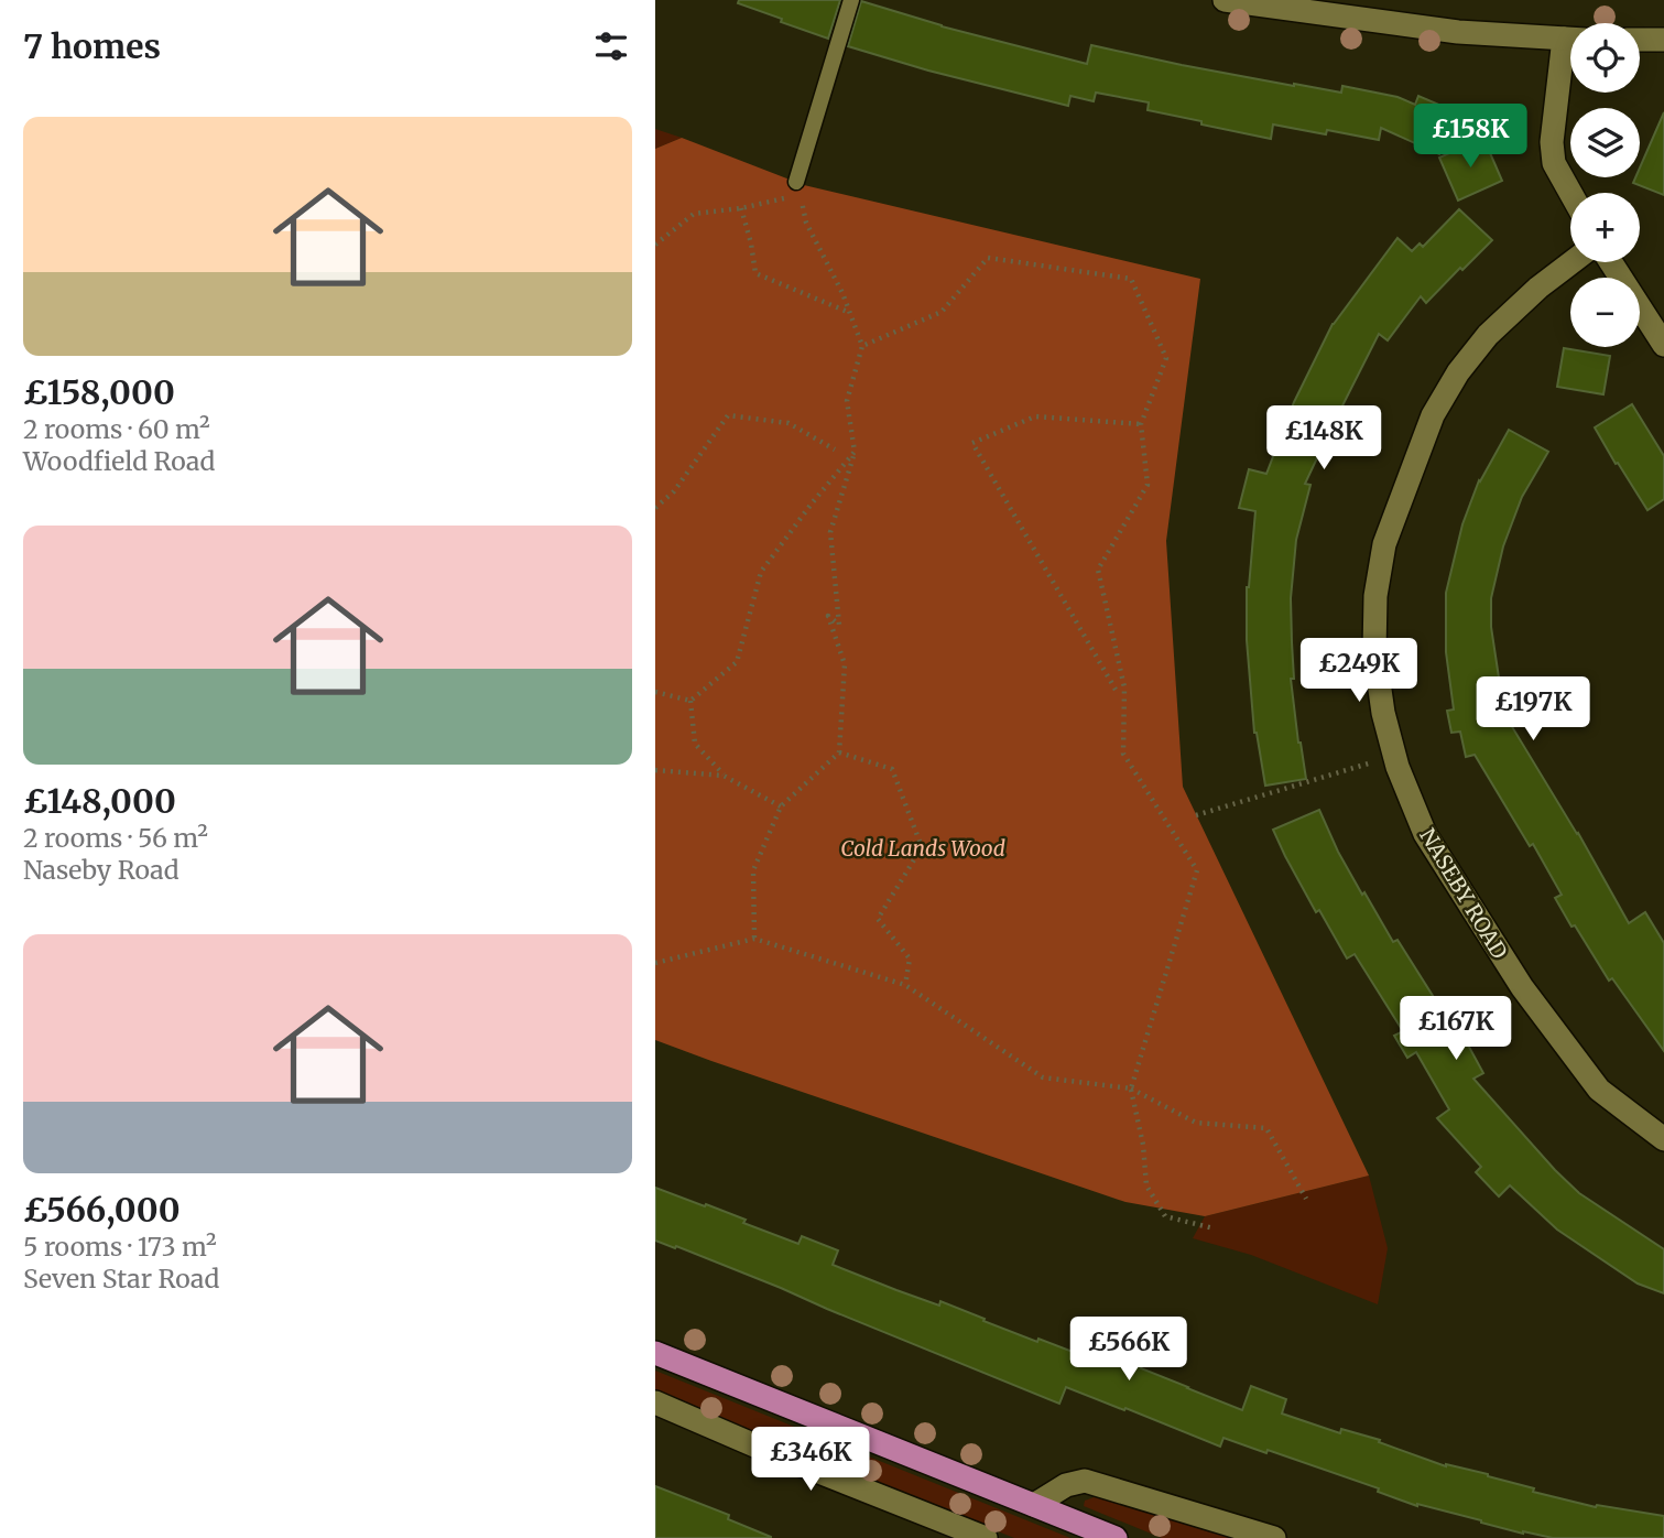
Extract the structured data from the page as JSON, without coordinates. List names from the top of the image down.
{
  "streets": {
    "street": ["NASEBY ROAD"]
  },
  "parks": ["Cold Lands Wood"],
  "page": {
    "heading": "7 homes",
    "map_buttons": ["+", "−"],
    "list": [
      {
        "name": "£158,000",
        "note": "2 rooms · 60 m² · Woodfield Road"
      },
      {
        "name": "£148,000",
        "note": "2 rooms · 56 m² · Naseby Road"
      },
      {
        "name": "£566,000",
        "note": "5 rooms · 173 m² · Seven Star Road"
      }
    ],
    "price": [
      "£158K",
      "£148K",
      "£249K",
      "£197K",
      "£167K",
      "£566K",
      "£346K"
    ]
  }
}
